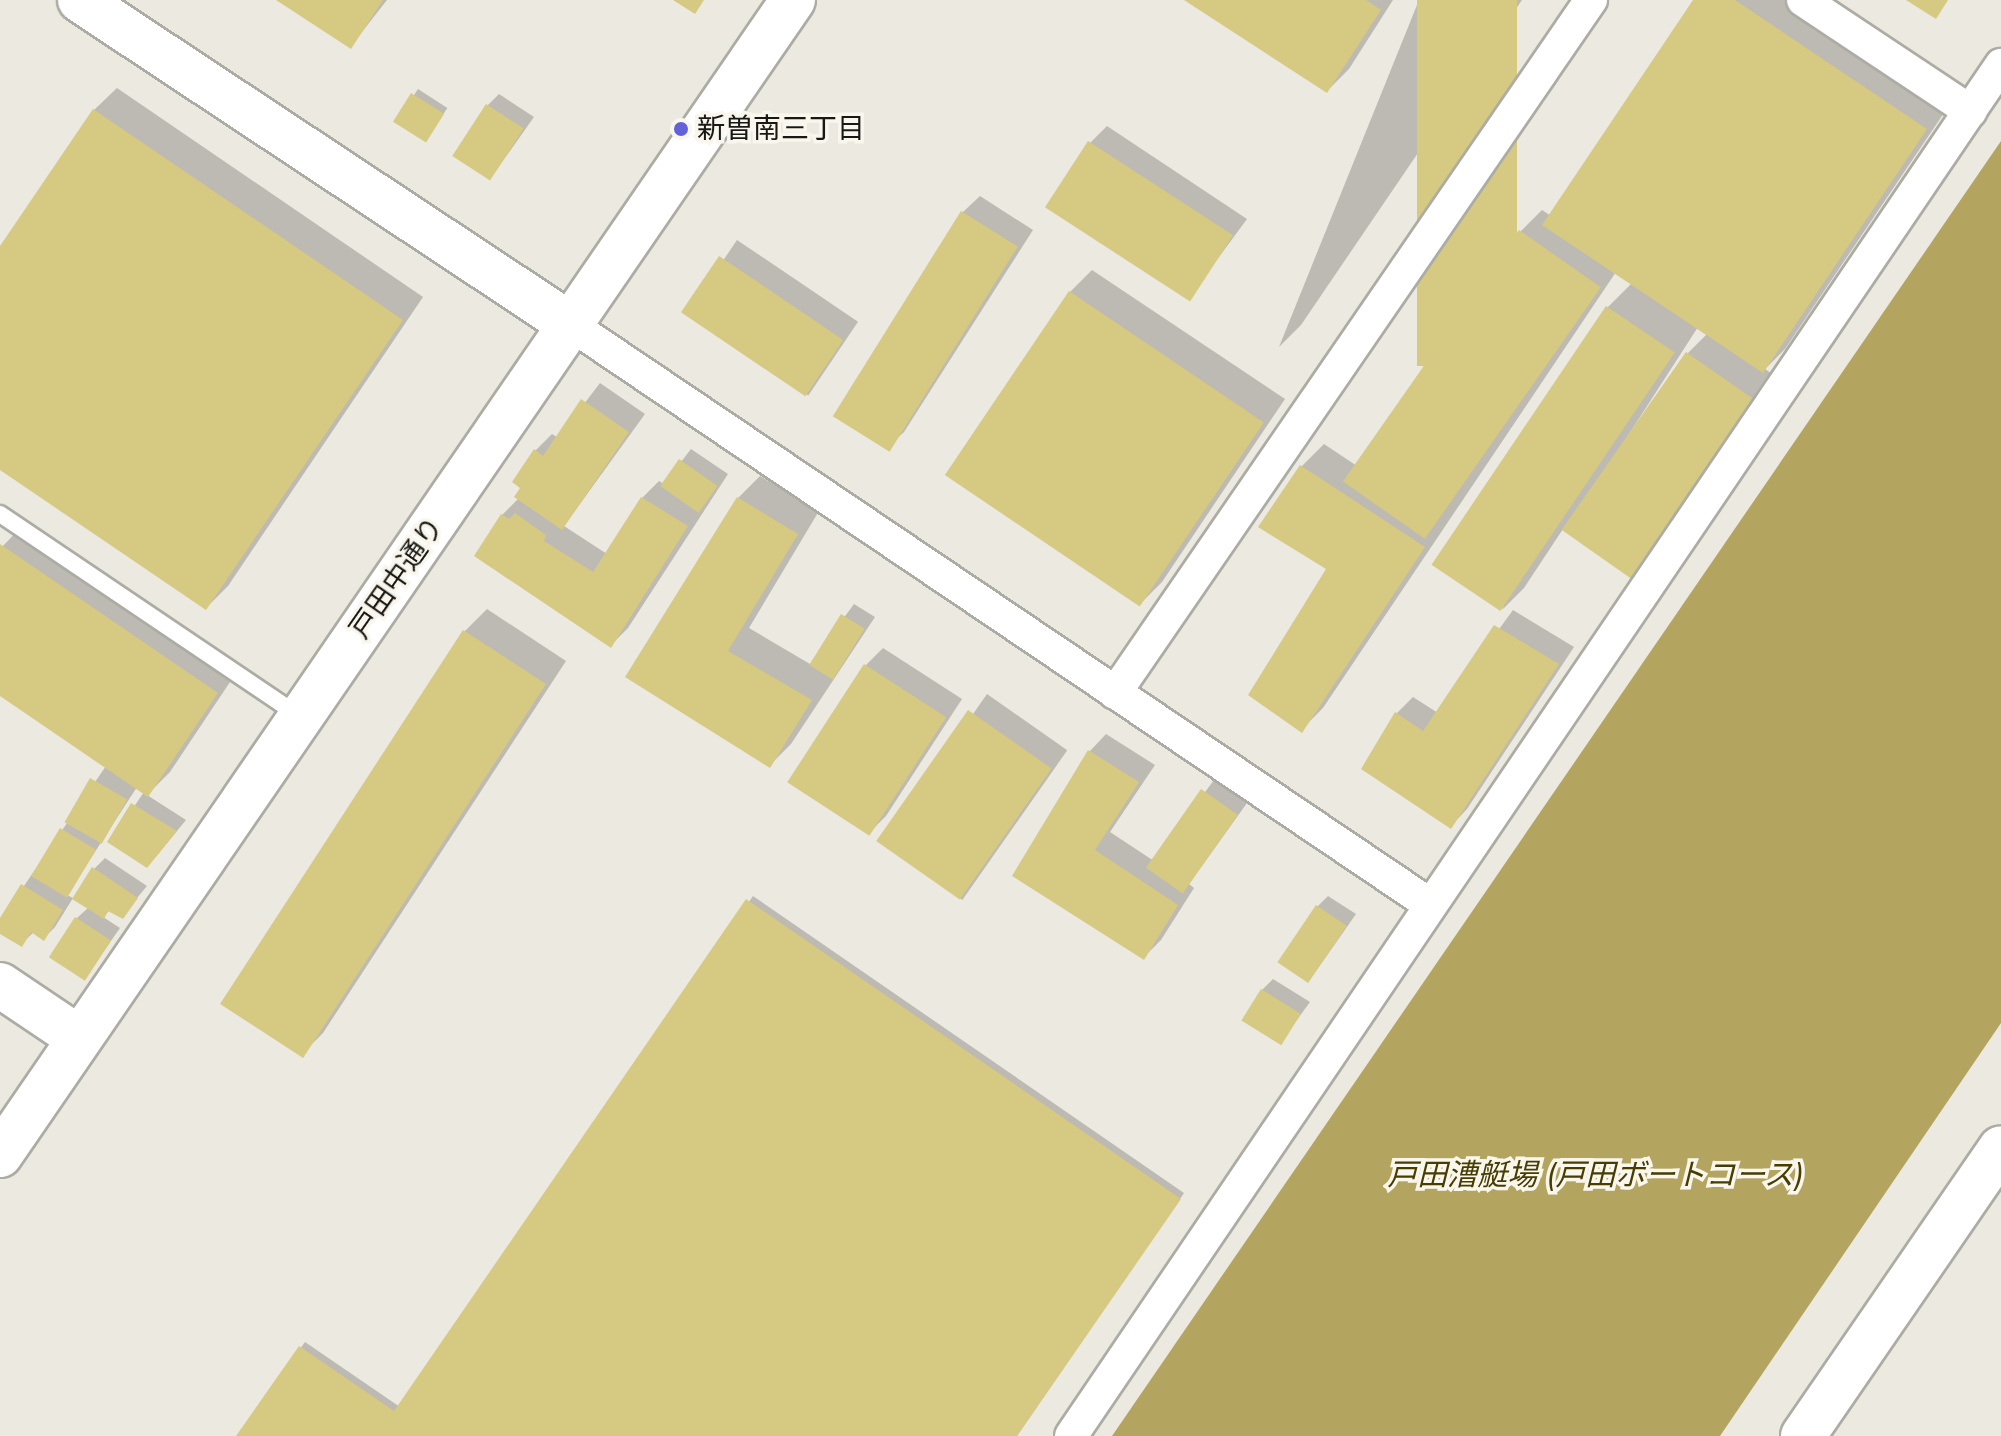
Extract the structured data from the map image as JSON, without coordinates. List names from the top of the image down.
{
  "streets": {
    "street": ["戸田中通り"]
  },
  "water": ["戸田漕艇場 (戸田ボートコース)"],
  "places": ["新曽南三丁目"]
}
